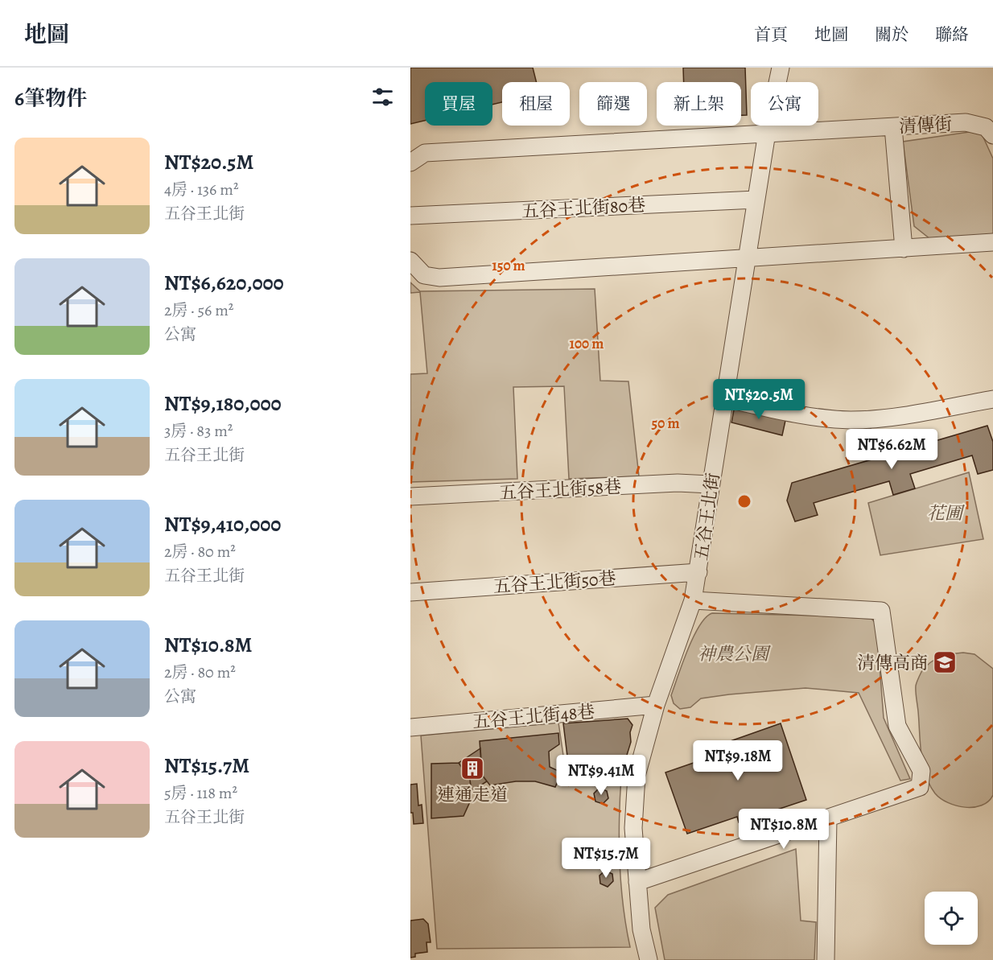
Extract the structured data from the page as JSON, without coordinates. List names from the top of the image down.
{
  "streets": {
    "street": [
      "清傳街",
      "五谷王北街80巷",
      "五谷王北街58巷",
      "五谷王北街",
      "五谷王北街50巷",
      "五谷王北街48巷"
    ]
  },
  "crossings": [
    ["清傳街", "五谷王北街"],
    ["五谷王北街80巷", "五谷王北街"],
    ["五谷王北街58巷", "五谷王北街"],
    ["五谷王北街", "五谷王北街50巷"],
    ["五谷王北街", "五谷王北街48巷"]
  ],
  "parks": ["花圃", "神農公園"],
  "places": {
    "school or university": ["清傳高商"],
    "building": ["連通走道"]
  },
  "page": {
    "header": "地圖",
    "nav": [
      "首頁",
      "地圖",
      "關於",
      "聯絡"
    ],
    "heading": "6筆物件",
    "chip": [
      "買屋",
      "租屋",
      "篩選",
      "新上架",
      "公寓"
    ],
    "list": [
      {
        "name": "NT$20.5M",
        "note": "4房 · 136 m² · 五谷王北街"
      },
      {
        "name": "NT$6,620,000",
        "note": "2房 · 56 m² · 公寓"
      },
      {
        "name": "NT$9,180,000",
        "note": "3房 · 83 m² · 五谷王北街"
      },
      {
        "name": "NT$9,410,000",
        "note": "2房 · 80 m² · 五谷王北街"
      },
      {
        "name": "NT$10.8M",
        "note": "2房 · 80 m² · 公寓"
      },
      {
        "name": "NT$15.7M",
        "note": "5房 · 118 m² · 五谷王北街"
      }
    ],
    "price": [
      "NT$20.5M",
      "NT$6.62M",
      "NT$9.18M",
      "NT$9.41M",
      "NT$10.8M",
      "NT$15.7M"
    ]
  },
  "rings": ["150 m", "100 m", "50 m"]
}
